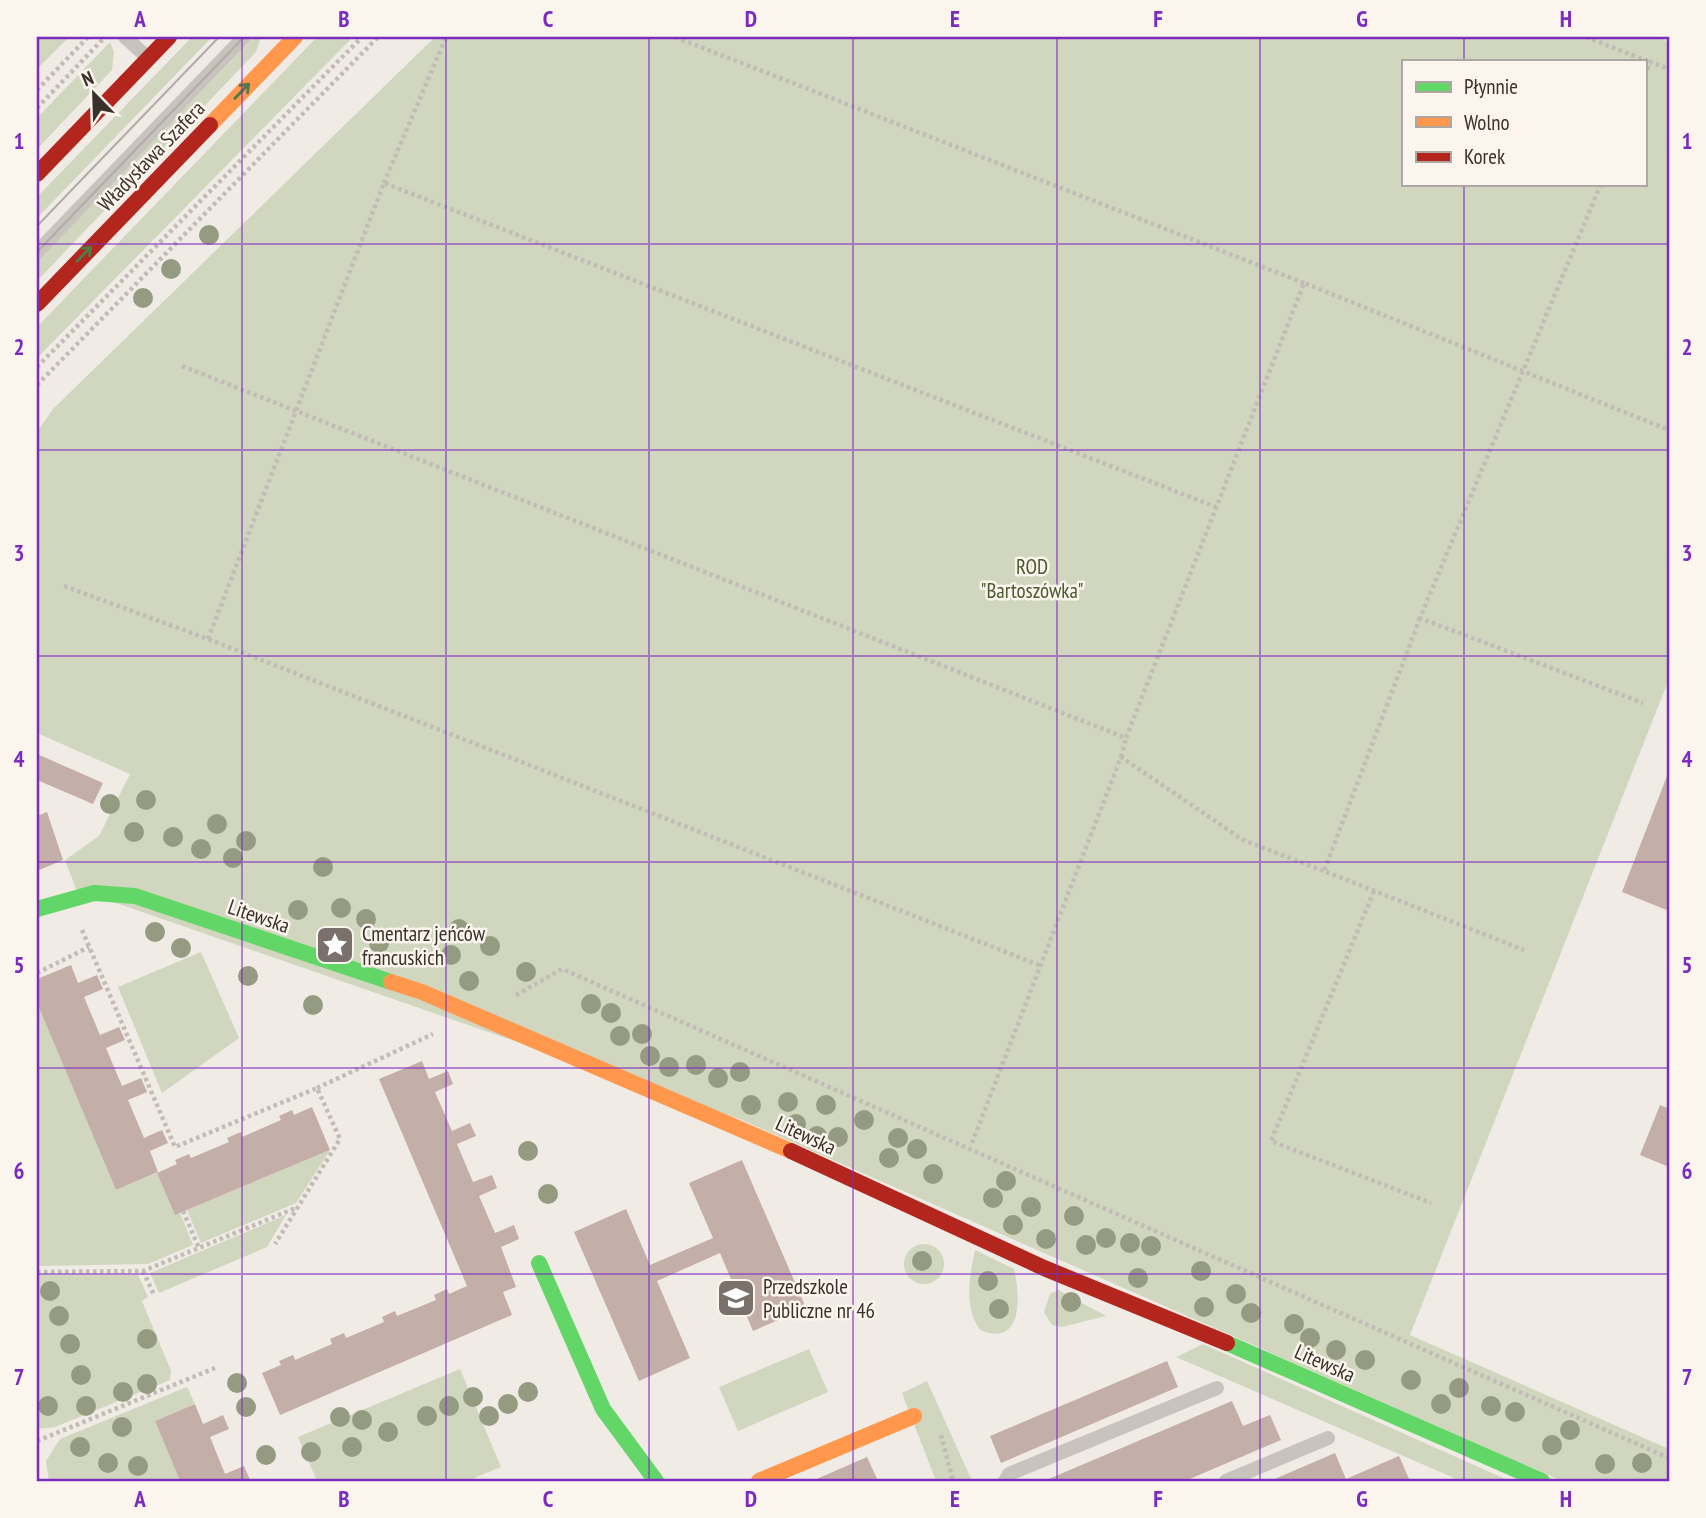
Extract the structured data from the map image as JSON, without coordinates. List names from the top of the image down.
{
  "streets": {
    "street": ["Władysława Szafera", "Litewska"]
  },
  "parks": ["ROD \"Bartoszówka\""],
  "places": {
    "place": ["Cmentarz jeńców francuskich"],
    "school or university": ["Przedszkole Publiczne nr 46"]
  },
  "legend": ["Płynnie", "Wolno", "Korek"],
  "north": "top left",
  "grid": {
    "columns": [
      "A",
      "B",
      "C",
      "D",
      "E",
      "F",
      "G",
      "H"
    ],
    "rows": [
      "1",
      "2",
      "3",
      "4",
      "5",
      "6",
      "7"
    ]
  }
}
